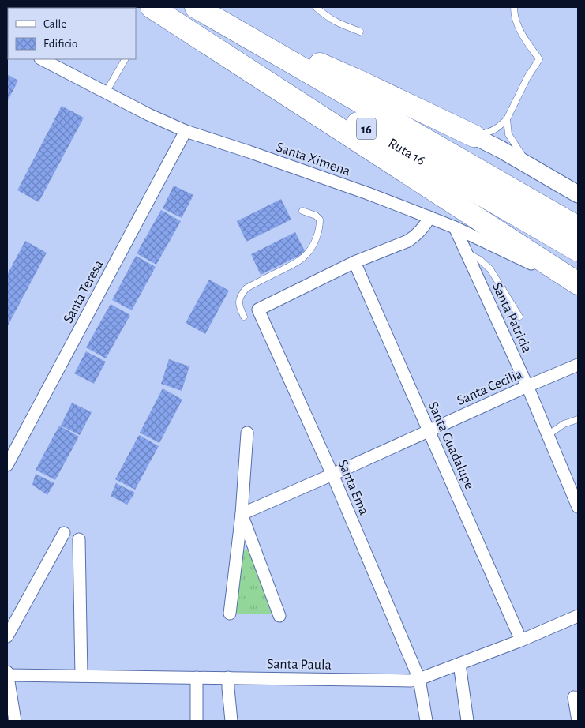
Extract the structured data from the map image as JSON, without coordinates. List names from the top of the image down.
{
  "streets": {
    "highway": ["16", "Ruta 16"],
    "street": [
      "Santa Ximena",
      "Santa Teresa",
      "Santa Patricia",
      "Santa Cecilia",
      "Santa Guadalupe",
      "Santa Ema",
      "Santa Paula"
    ]
  },
  "crossings": [
    ["Santa Ximena", "Santa Teresa"],
    ["Santa Ximena", "Santa Patricia"],
    ["Santa Patricia", "Santa Cecilia"],
    ["Santa Cecilia", "Santa Guadalupe"],
    ["Santa Cecilia", "Santa Ema"],
    ["Santa Guadalupe", "Santa Ema"],
    ["Santa Guadalupe", "Santa Paula"],
    ["Santa Ema", "Santa Paula"]
  ],
  "legend": ["Calle", "Edificio"]
}
